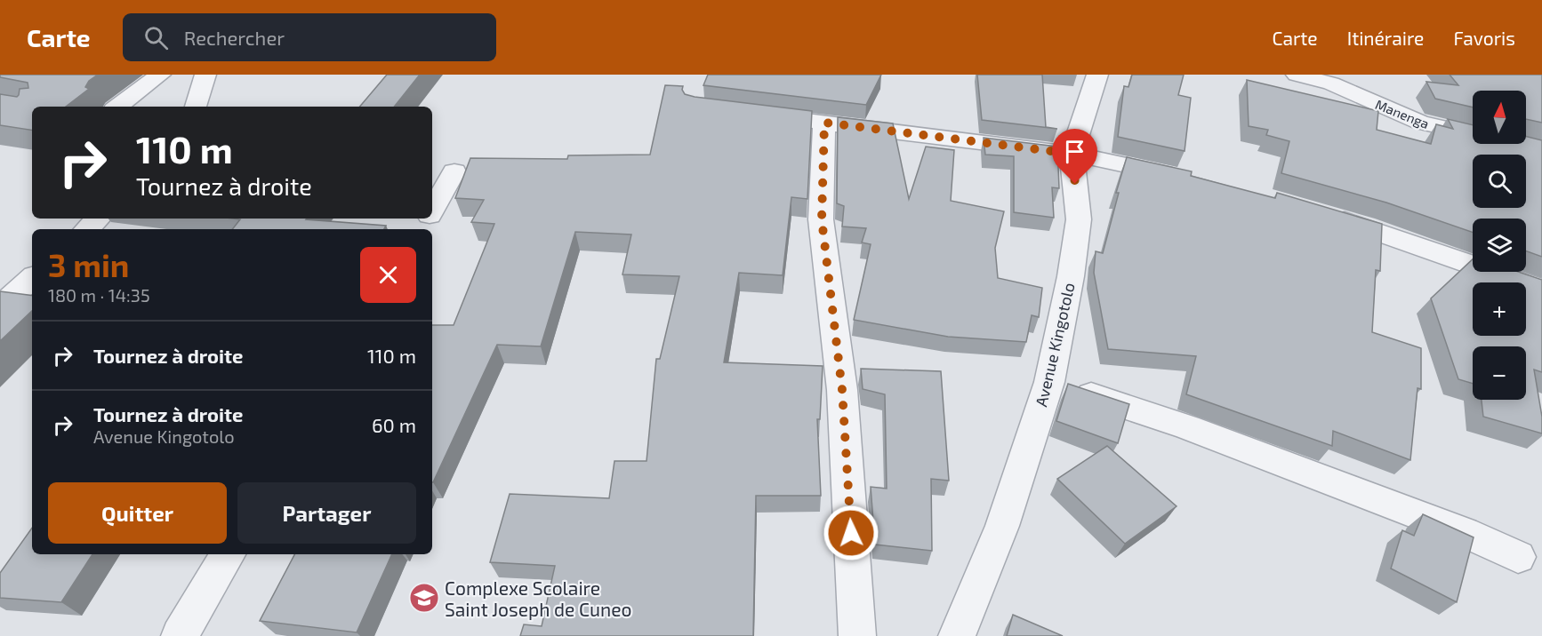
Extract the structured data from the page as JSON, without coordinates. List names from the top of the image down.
{
  "streets": {
    "street": ["Manenga", "Avenue Kingotolo"]
  },
  "places": {
    "school or university": ["Complexe Scolaire Saint Joseph de Cuneo"]
  },
  "north": "top",
  "page": {
    "header": "Carte",
    "search": "Rechercher",
    "nav": ["Carte", "Itinéraire", "Favoris"],
    "map_buttons": ["+", "−"],
    "turn": ["110 m", "Tournez à droite"],
    "heading": ["3 min", "180 m · 14:35"],
    "list": [
      {
        "name": "Tournez à droite",
        "value": "110 m"
      },
      {
        "name": "Tournez à droite",
        "note": "Avenue Kingotolo",
        "value": "60 m"
      }
    ],
    "buttons": ["Quitter", "Partager"]
  }
}
